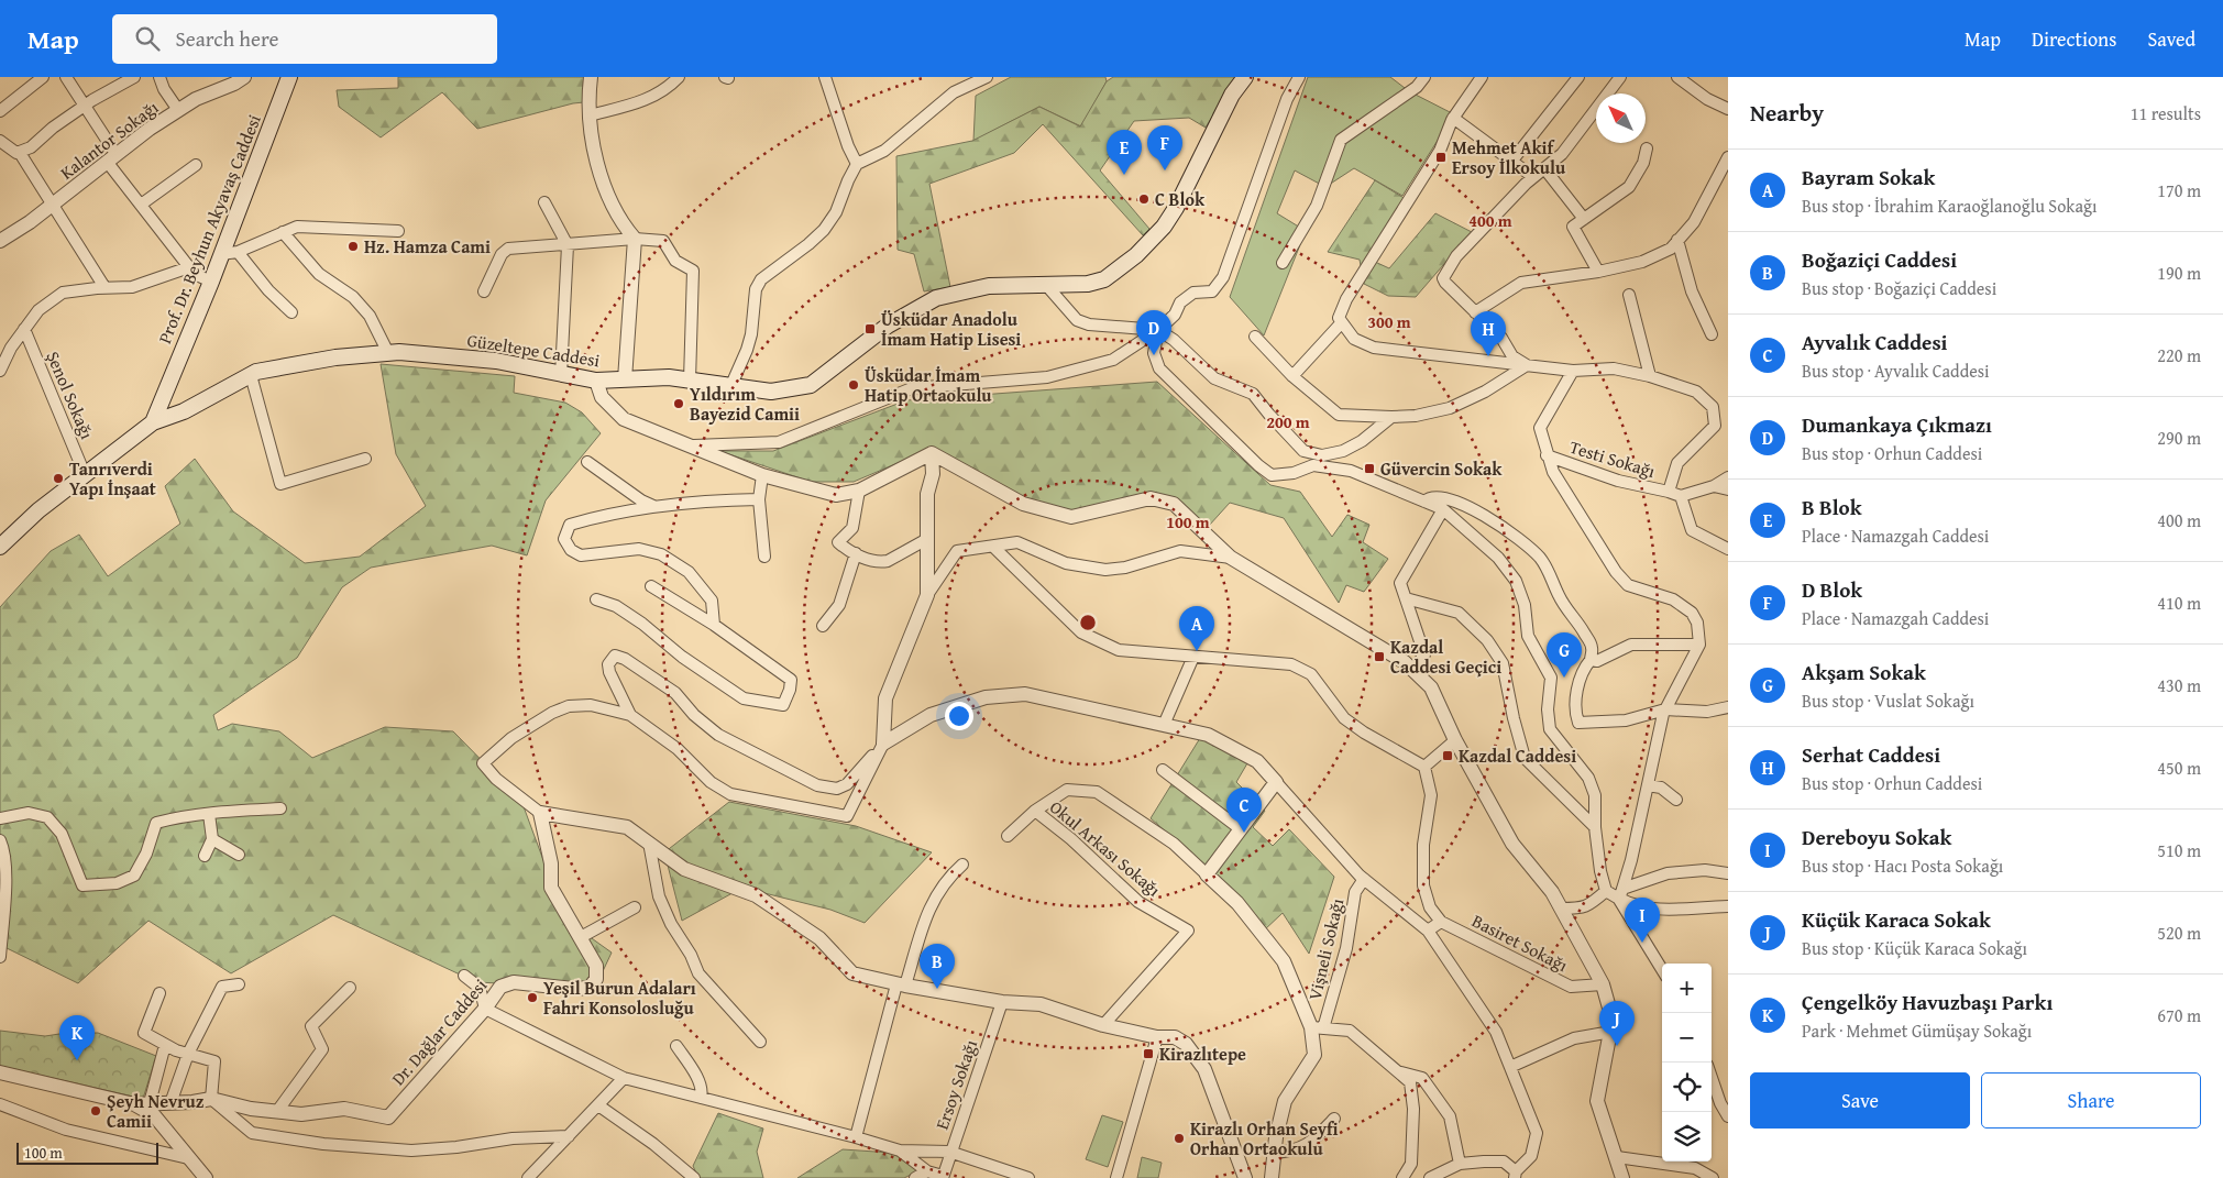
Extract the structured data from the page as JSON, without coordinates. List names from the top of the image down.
{
  "streets": {
    "main road": ["Prof. Dr. Beyhun Akyavaş Caddesi", "Güzeltepe Caddesi"],
    "street": [
      "Kalantor Sokağı",
      "Şenol Sokağı",
      "Testi Sokağı",
      "Okul Arkası Sokağı",
      "Basiret Sokağı",
      "Vişneli Sokağı",
      "Dr. Dağlar Caddesi",
      "Ersoy Sokağı"
    ]
  },
  "crossings": [
    ["Prof. Dr. Beyhun Akyavaş Caddesi", "Güzeltepe Caddesi"]
  ],
  "places": {
    "transit": [
      "Mehmet Akif Ersoy İlkokulu",
      "Üsküdar Anadolu İmam Hatip Lisesi",
      "Güvercin Sokak",
      "Kazdal Caddesi Geçici",
      "Kazdal Caddesi",
      "Kirazlıtepe"
    ],
    "other": [
      "C Blok",
      "Hz. Hamza Cami",
      "Üsküdar İmam Hatip Ortaokulu",
      "Yıldırım Bayezid Camii",
      "Tanrıverdi Yapı İnşaat",
      "Yeşil Burun Adaları Fahri Konsolosluğu",
      "Şeyh Nevruz Camii",
      "Kirazlı Orhan Seyfi Orhan Ortaokulu"
    ]
  },
  "scale_bar": "100 m",
  "north": "top left",
  "page": {
    "header": "Map",
    "search": "Search here",
    "nav": ["Map", "Directions", "Saved"],
    "heading": ["Nearby", "11 results"],
    "pins": [
      "F",
      "E",
      "D",
      "H",
      "A",
      "G",
      "C",
      "I",
      "B",
      "J",
      "K"
    ],
    "list": [
      {
        "mark": "A",
        "name": "Bayram Sokak",
        "note": "Bus stop · İbrahim Karaoğlanoğlu Sokağı",
        "value": "170 m"
      },
      {
        "mark": "B",
        "name": "Boğaziçi Caddesi",
        "note": "Bus stop · Boğaziçi Caddesi",
        "value": "190 m"
      },
      {
        "mark": "C",
        "name": "Ayvalık Caddesi",
        "note": "Bus stop · Ayvalık Caddesi",
        "value": "220 m"
      },
      {
        "mark": "D",
        "name": "Dumankaya Çıkmazı",
        "note": "Bus stop · Orhun Caddesi",
        "value": "290 m"
      },
      {
        "mark": "E",
        "name": "B Blok",
        "note": "Place · Namazgah Caddesi",
        "value": "400 m"
      },
      {
        "mark": "F",
        "name": "D Blok",
        "note": "Place · Namazgah Caddesi",
        "value": "410 m"
      },
      {
        "mark": "G",
        "name": "Akşam Sokak",
        "note": "Bus stop · Vuslat Sokağı",
        "value": "430 m"
      },
      {
        "mark": "H",
        "name": "Serhat Caddesi",
        "note": "Bus stop · Orhun Caddesi",
        "value": "450 m"
      },
      {
        "mark": "I",
        "name": "Dereboyu Sokak",
        "note": "Bus stop · Hacı Posta Sokağı",
        "value": "510 m"
      },
      {
        "mark": "J",
        "name": "Küçük Karaca Sokak",
        "note": "Bus stop · Küçük Karaca Sokağı",
        "value": "520 m"
      },
      {
        "mark": "K",
        "name": "Çengelköy Havuzbaşı Parkı",
        "note": "Park · Mehmet Gümüşay Sokağı",
        "value": "670 m"
      }
    ],
    "map_buttons": ["+", "−"],
    "buttons": ["Save", "Share"],
    "scale": "100 m"
  },
  "rings": [
    "400 m",
    "300 m",
    "200 m",
    "100 m"
  ]
}
